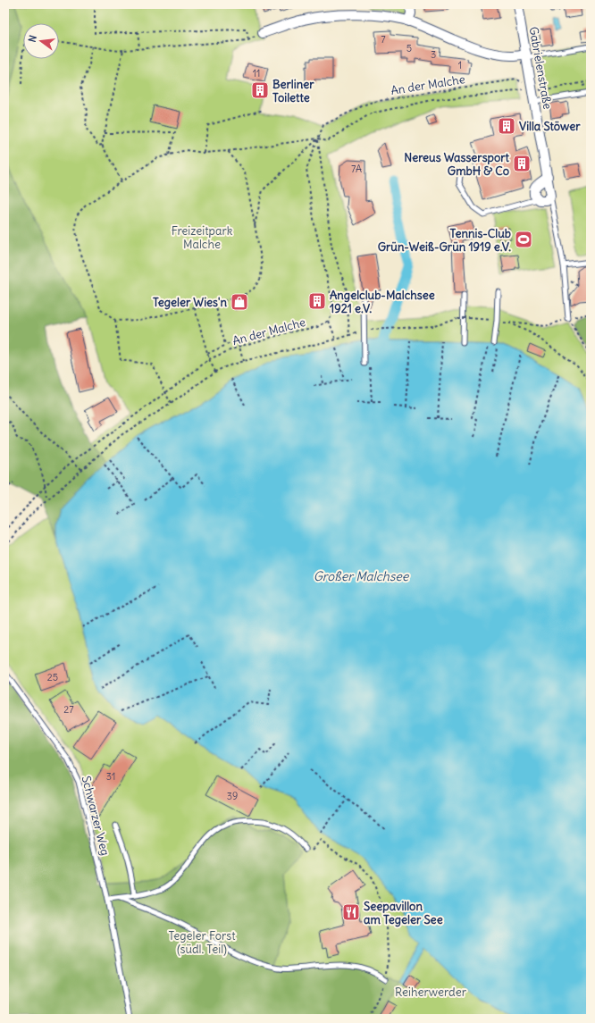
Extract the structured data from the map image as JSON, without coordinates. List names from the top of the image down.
{
  "streets": {
    "street": ["Gabrielenstraße"],
    "lane": ["Schwarzer Weg"],
    "path": ["An der Malche"]
  },
  "water": ["Großer Malchsee"],
  "parks": ["Freizeitpark Malche", "Tegeler Forst (südl. Teil)", "Reiherwerder"],
  "places": {
    "building": [
      "Berliner Toilette",
      "Villa Stöwer",
      "Nereus Wassersport GmbH & Co",
      "Angelclub-Malchsee 1921 e.V."
    ],
    "sports": ["Tennis-Club Grün-Weiß-Grün 1919 e.V."],
    "shop": ["Tegeler Wies'n"],
    "restaurant": ["Seepavillon am Tegeler See"]
  },
  "house_numbers": [
    "7",
    "5",
    "3",
    "1",
    "11",
    "7A",
    "25",
    "27",
    "31",
    "39"
  ],
  "north": "left"
}
